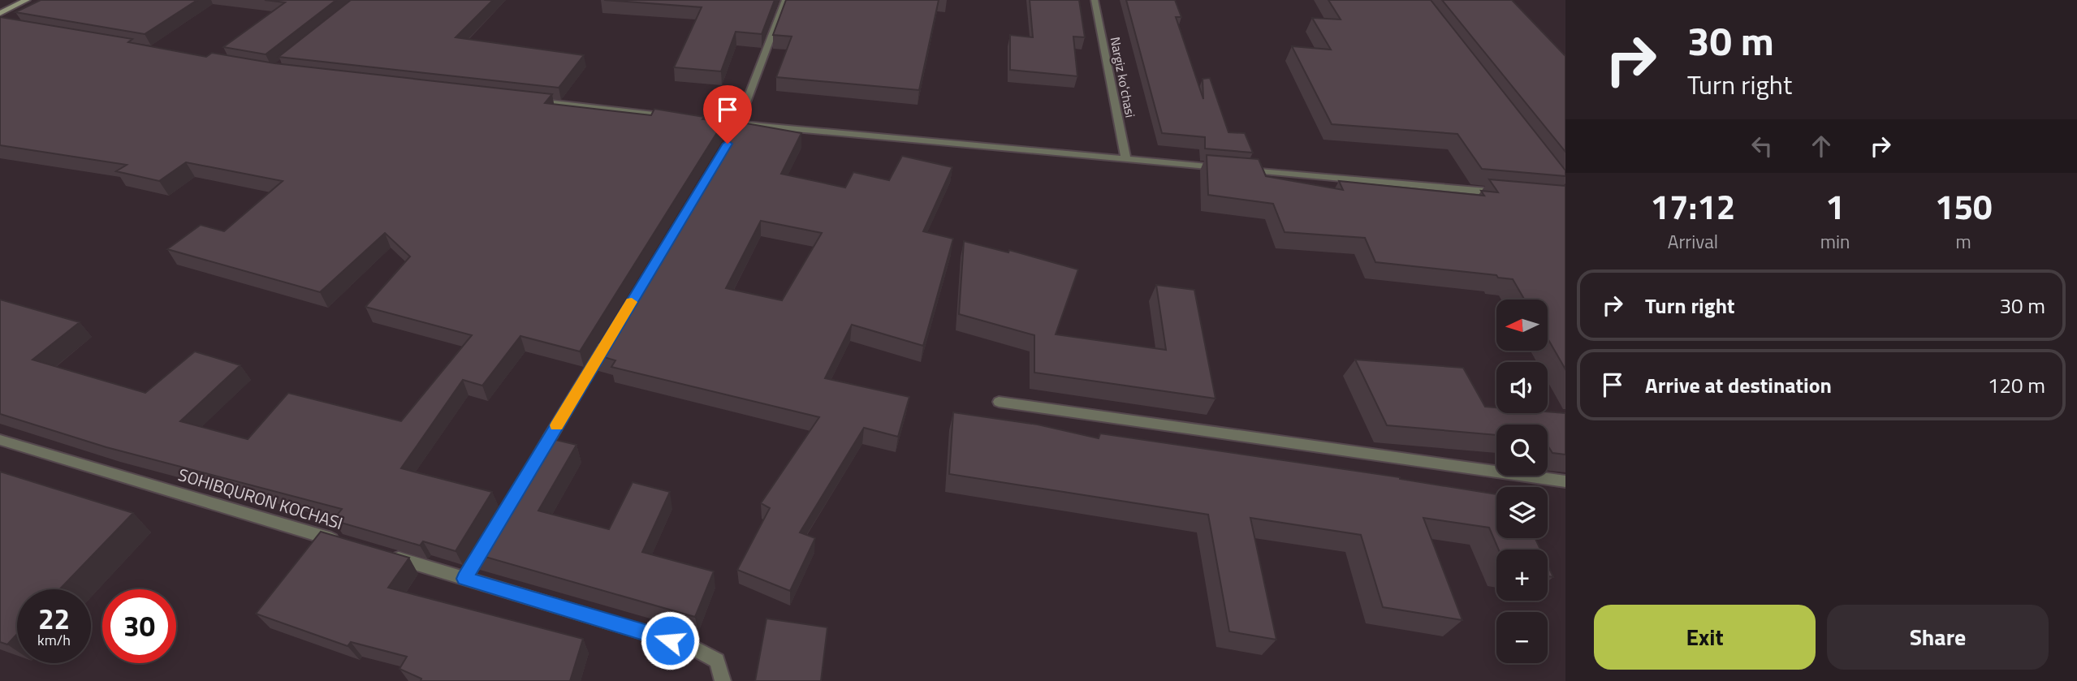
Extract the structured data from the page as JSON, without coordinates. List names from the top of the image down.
{
  "streets": {
    "street": ["Nargiz koʻchasi", "SOHIBQURON KOCHASI"]
  },
  "north": "left",
  "page": {
    "turn": ["30 m", "Turn right"],
    "eta": [
      "17:12",
      "Arrival",
      "1",
      "min",
      "150",
      "m"
    ],
    "list": [
      {
        "name": "Turn right",
        "value": "30 m"
      },
      {
        "name": "Arrive at destination",
        "value": "120 m"
      }
    ],
    "map_buttons": ["+", "−"],
    "speed": "22 km/h",
    "limit": "30",
    "buttons": ["Exit", "Share"]
  }
}
